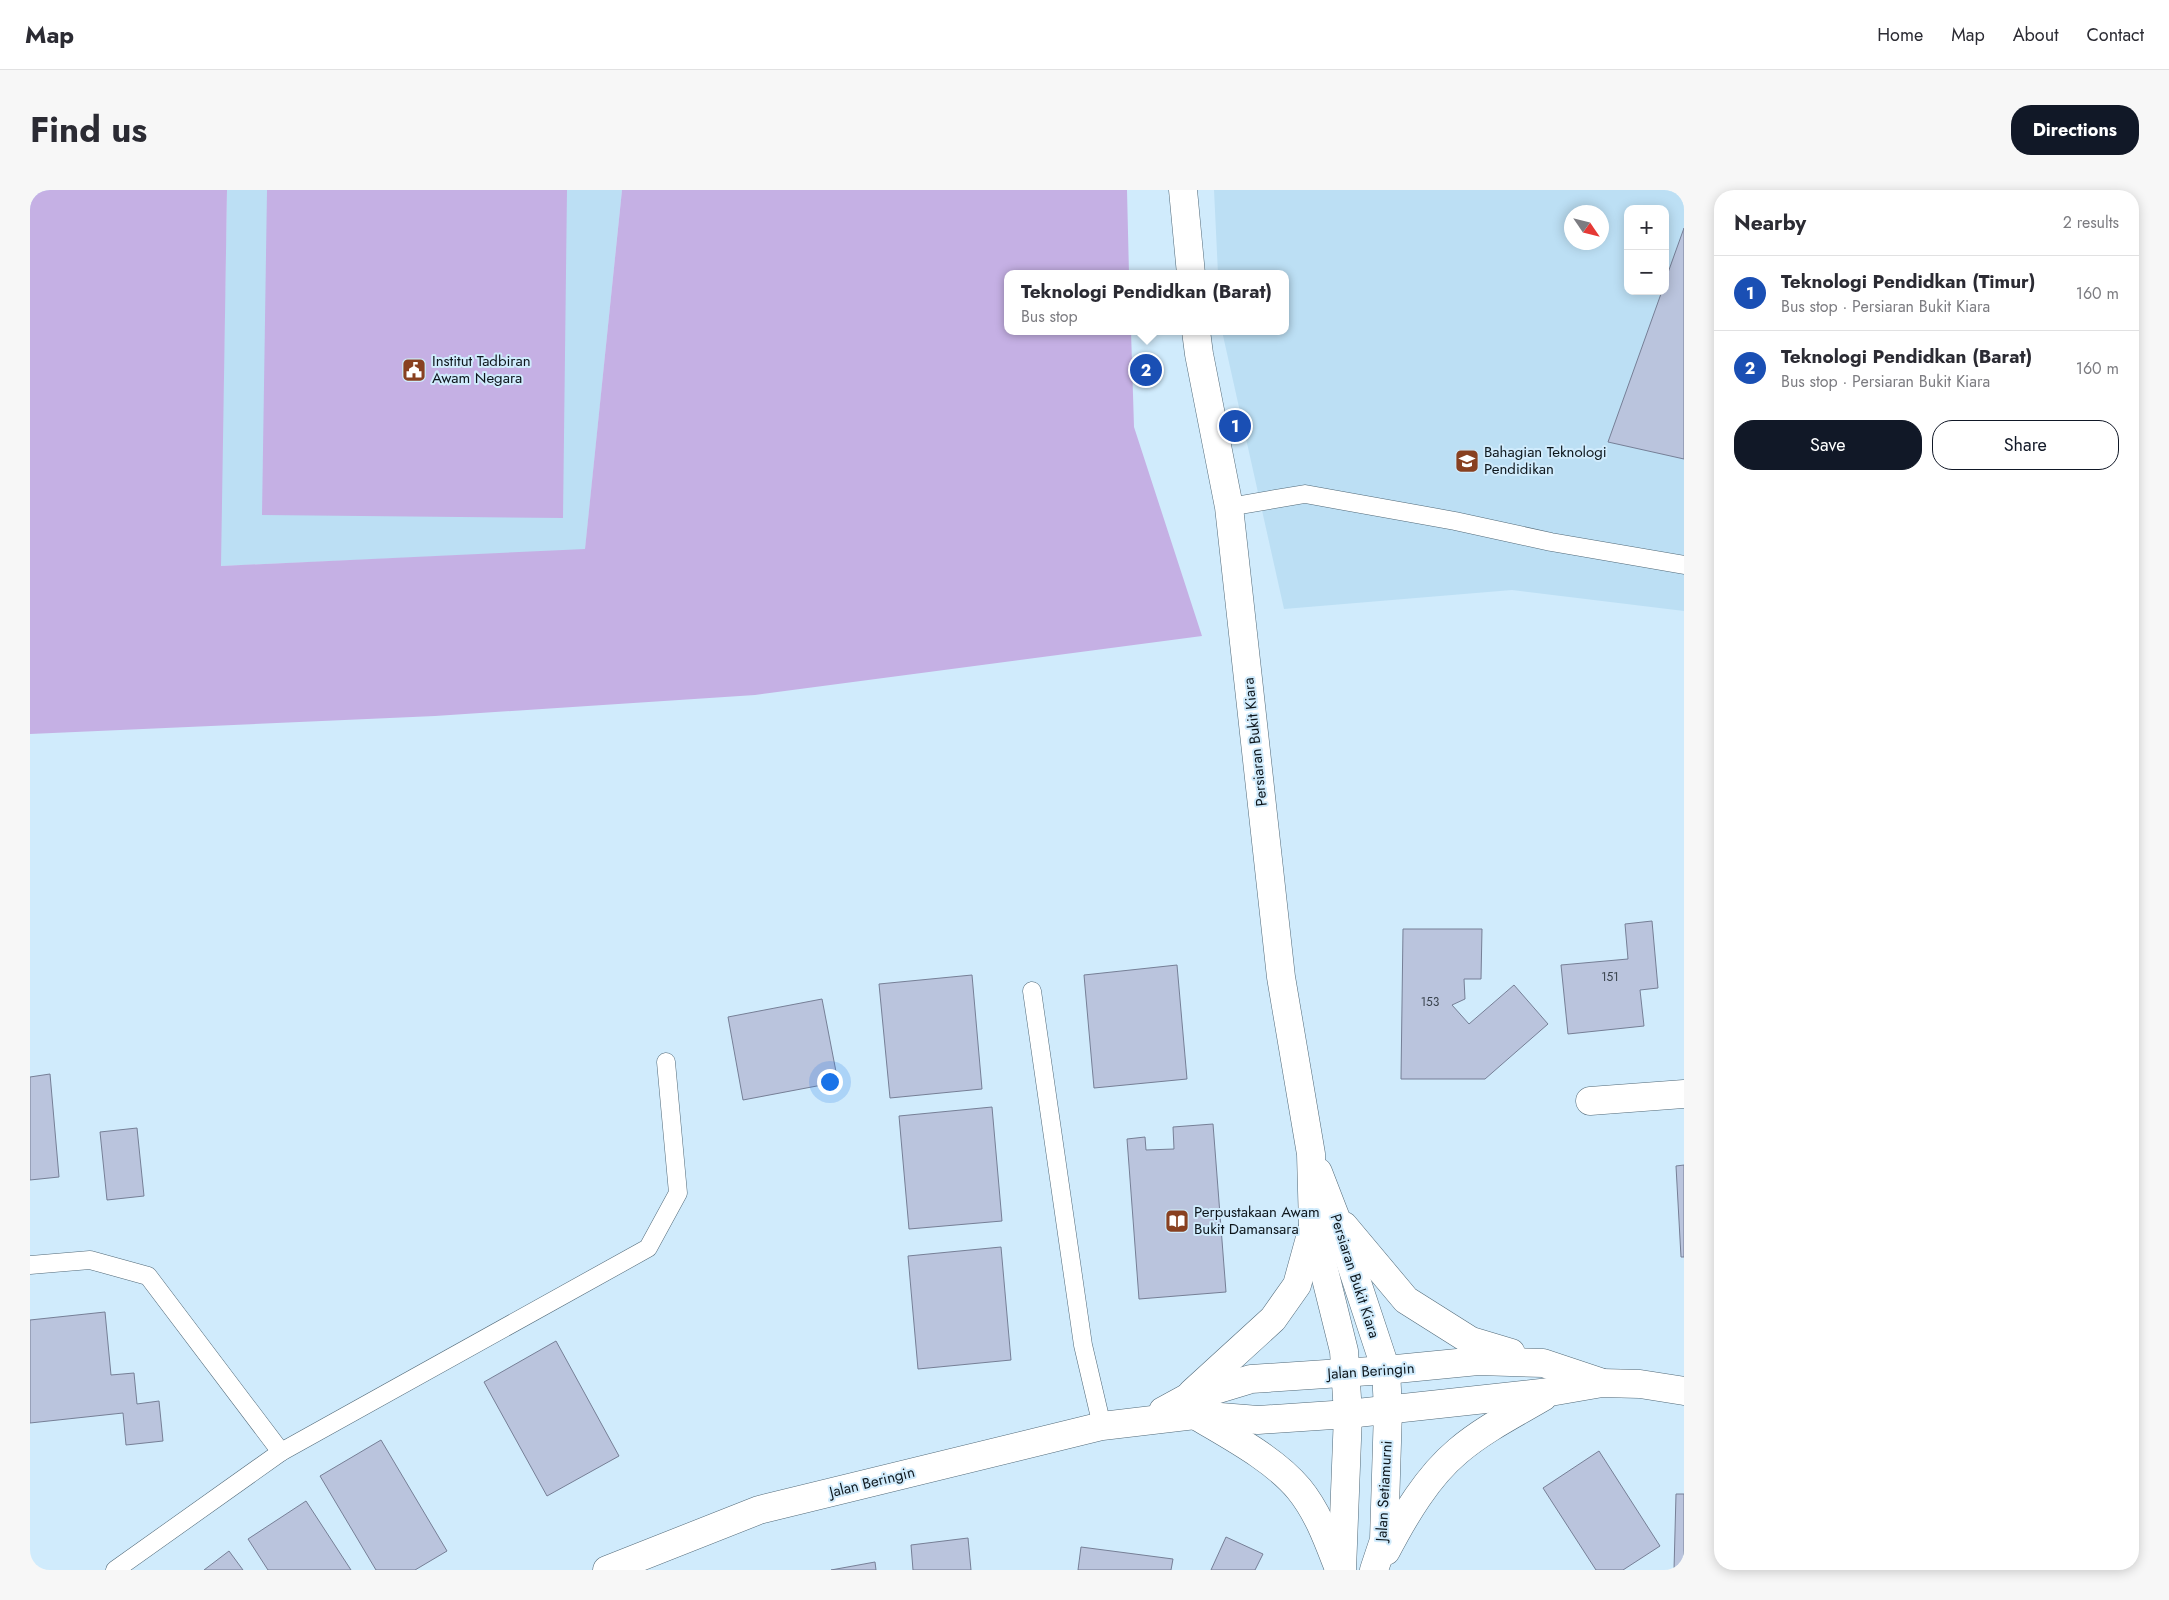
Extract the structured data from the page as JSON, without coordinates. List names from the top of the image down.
{
  "streets": {
    "street": ["Persiaran Bukit Kiara", "Jalan Beringin", "Jalan Setiamurni"]
  },
  "crossings": [
    ["Persiaran Bukit Kiara", "Jalan Beringin"],
    ["Persiaran Bukit Kiara", "Jalan Setiamurni"],
    ["Jalan Beringin", "Jalan Setiamurni"]
  ],
  "places": {
    "public building": ["Institut Tadbiran Awam Negara"],
    "school or university": ["Bahagian Teknologi Pendidikan"],
    "library": ["Perpustakaan Awam Bukit Damansara"]
  },
  "house_numbers": ["151", "153"],
  "north": "bottom right",
  "page": {
    "header": "Map",
    "nav": [
      "Home",
      "Map",
      "About",
      "Contact"
    ],
    "title": "Find us",
    "buttons": [
      "Directions",
      ["Save", "Share"]
    ],
    "heading": ["Nearby", "2 results"],
    "map_buttons": ["+", "−"],
    "list": [
      {
        "mark": "1",
        "name": "Teknologi Pendidkan (Timur)",
        "note": "Bus stop · Persiaran Bukit Kiara",
        "value": "160 m"
      },
      {
        "mark": "2",
        "name": "Teknologi Pendidkan (Barat)",
        "note": "Bus stop · Persiaran Bukit Kiara",
        "value": "160 m"
      }
    ],
    "popup": ["Teknologi Pendidkan (Barat)", "Bus stop"],
    "pins": ["2", "1"]
  }
}
